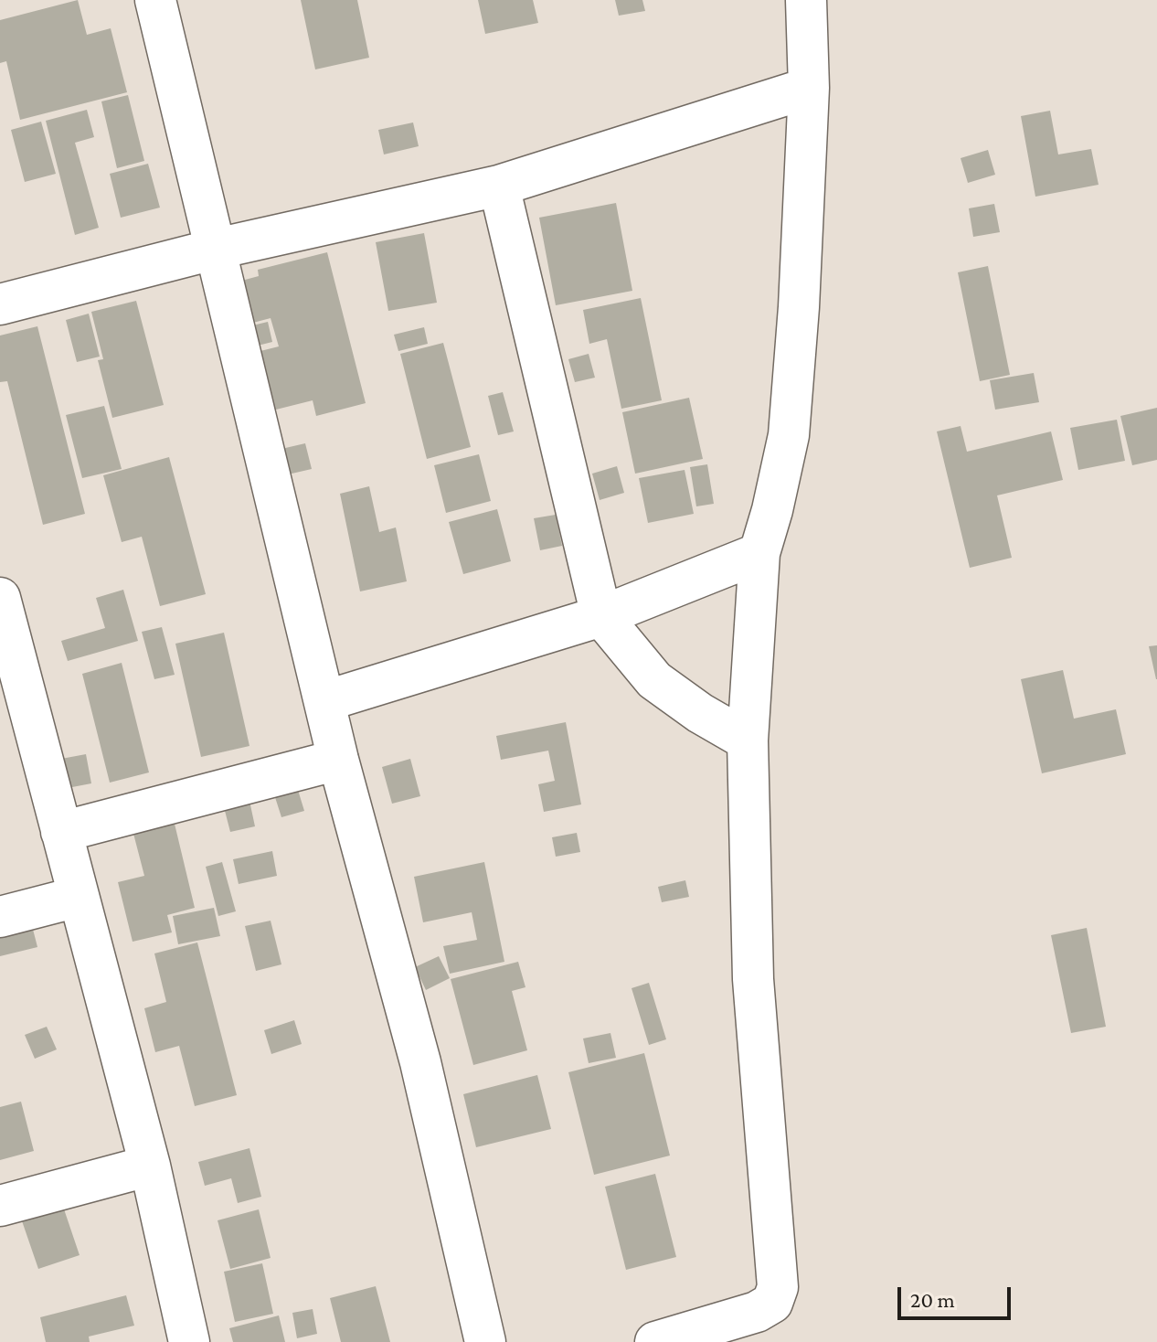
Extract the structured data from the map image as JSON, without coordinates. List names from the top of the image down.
{
  "scale_bar": "20 m"
}
